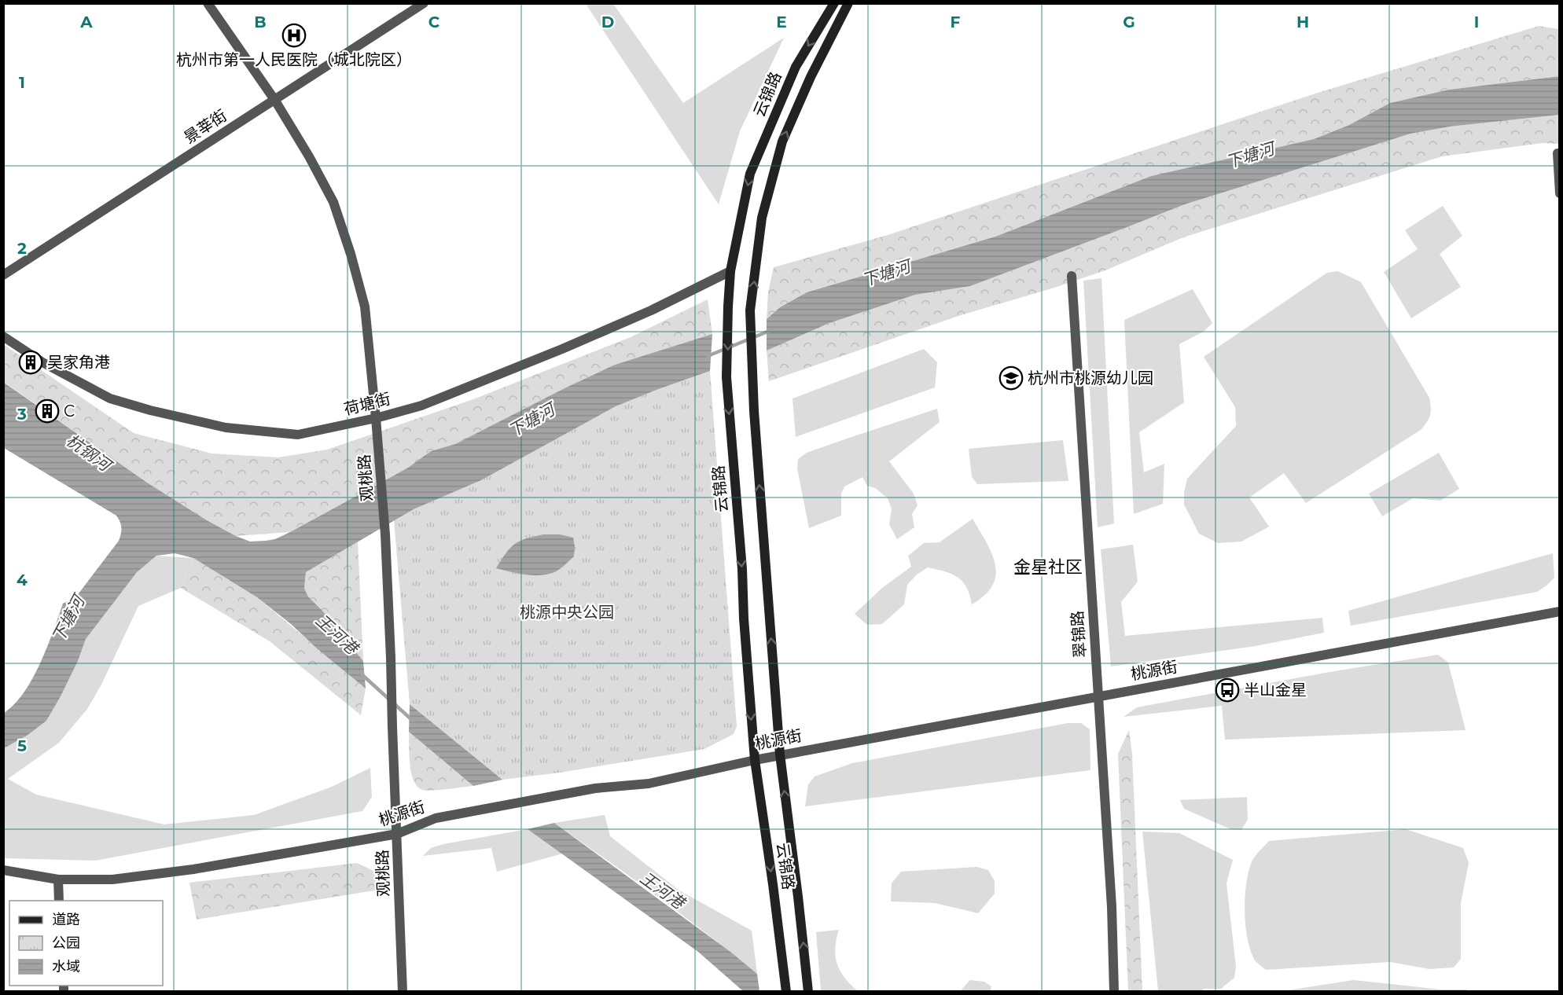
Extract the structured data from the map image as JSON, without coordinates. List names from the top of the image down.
{
  "streets": {
    "main road": ["云锦路"],
    "street": [
      "景莘街",
      "荷塘街",
      "观桃路",
      "翠锦路",
      "桃源街"
    ]
  },
  "crossings": [
    ["云锦路", "荷塘街"],
    ["云锦路", "桃源街"],
    ["景莘街", "观桃路"],
    ["荷塘街", "观桃路"],
    ["观桃路", "桃源街"],
    ["翠锦路", "桃源街"]
  ],
  "districts": ["金星社区"],
  "water": ["下塘河", "杭钢河", "王河港"],
  "parks": ["桃源中央公园"],
  "places": {
    "hospital": ["杭州市第一人民医院（城北院区）"],
    "building": ["吴家角港", "C"],
    "school or university": ["杭州市桃源幼儿园"],
    "bus stop": ["半山金星"]
  },
  "legend": ["道路", "公园", "水域"],
  "grid": {
    "columns": [
      "A",
      "B",
      "C",
      "D",
      "E",
      "F",
      "G",
      "H",
      "I"
    ],
    "rows": [
      "1",
      "2",
      "3",
      "4",
      "5"
    ]
  }
}
